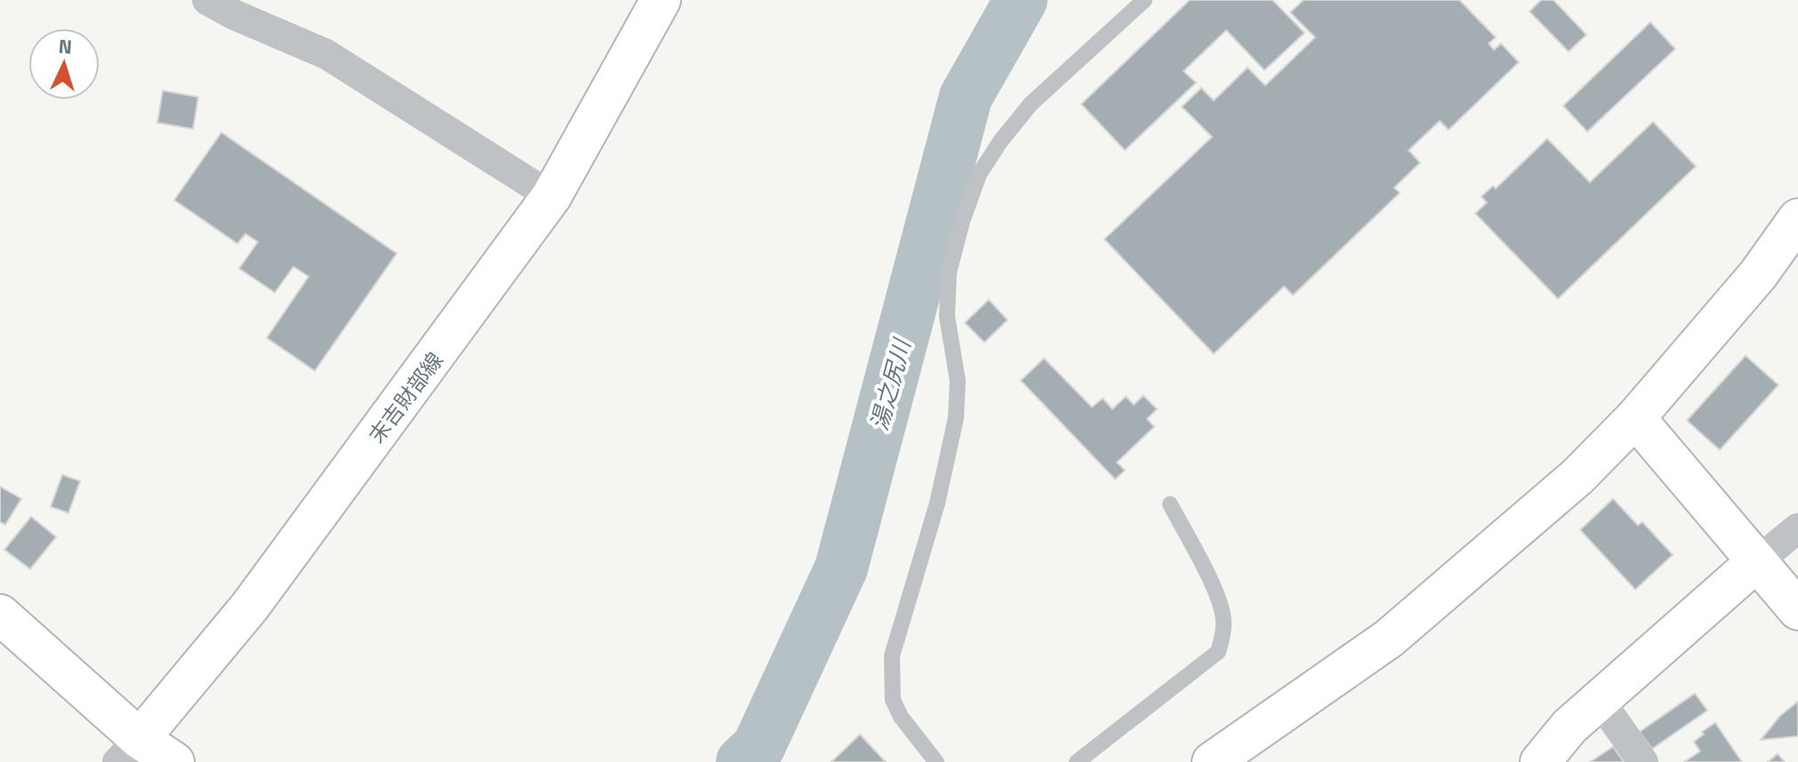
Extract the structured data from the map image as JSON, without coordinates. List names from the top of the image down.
{
  "streets": {
    "street": ["末吉財部線"]
  },
  "water": ["湯之尻川"],
  "north": "top"
}
